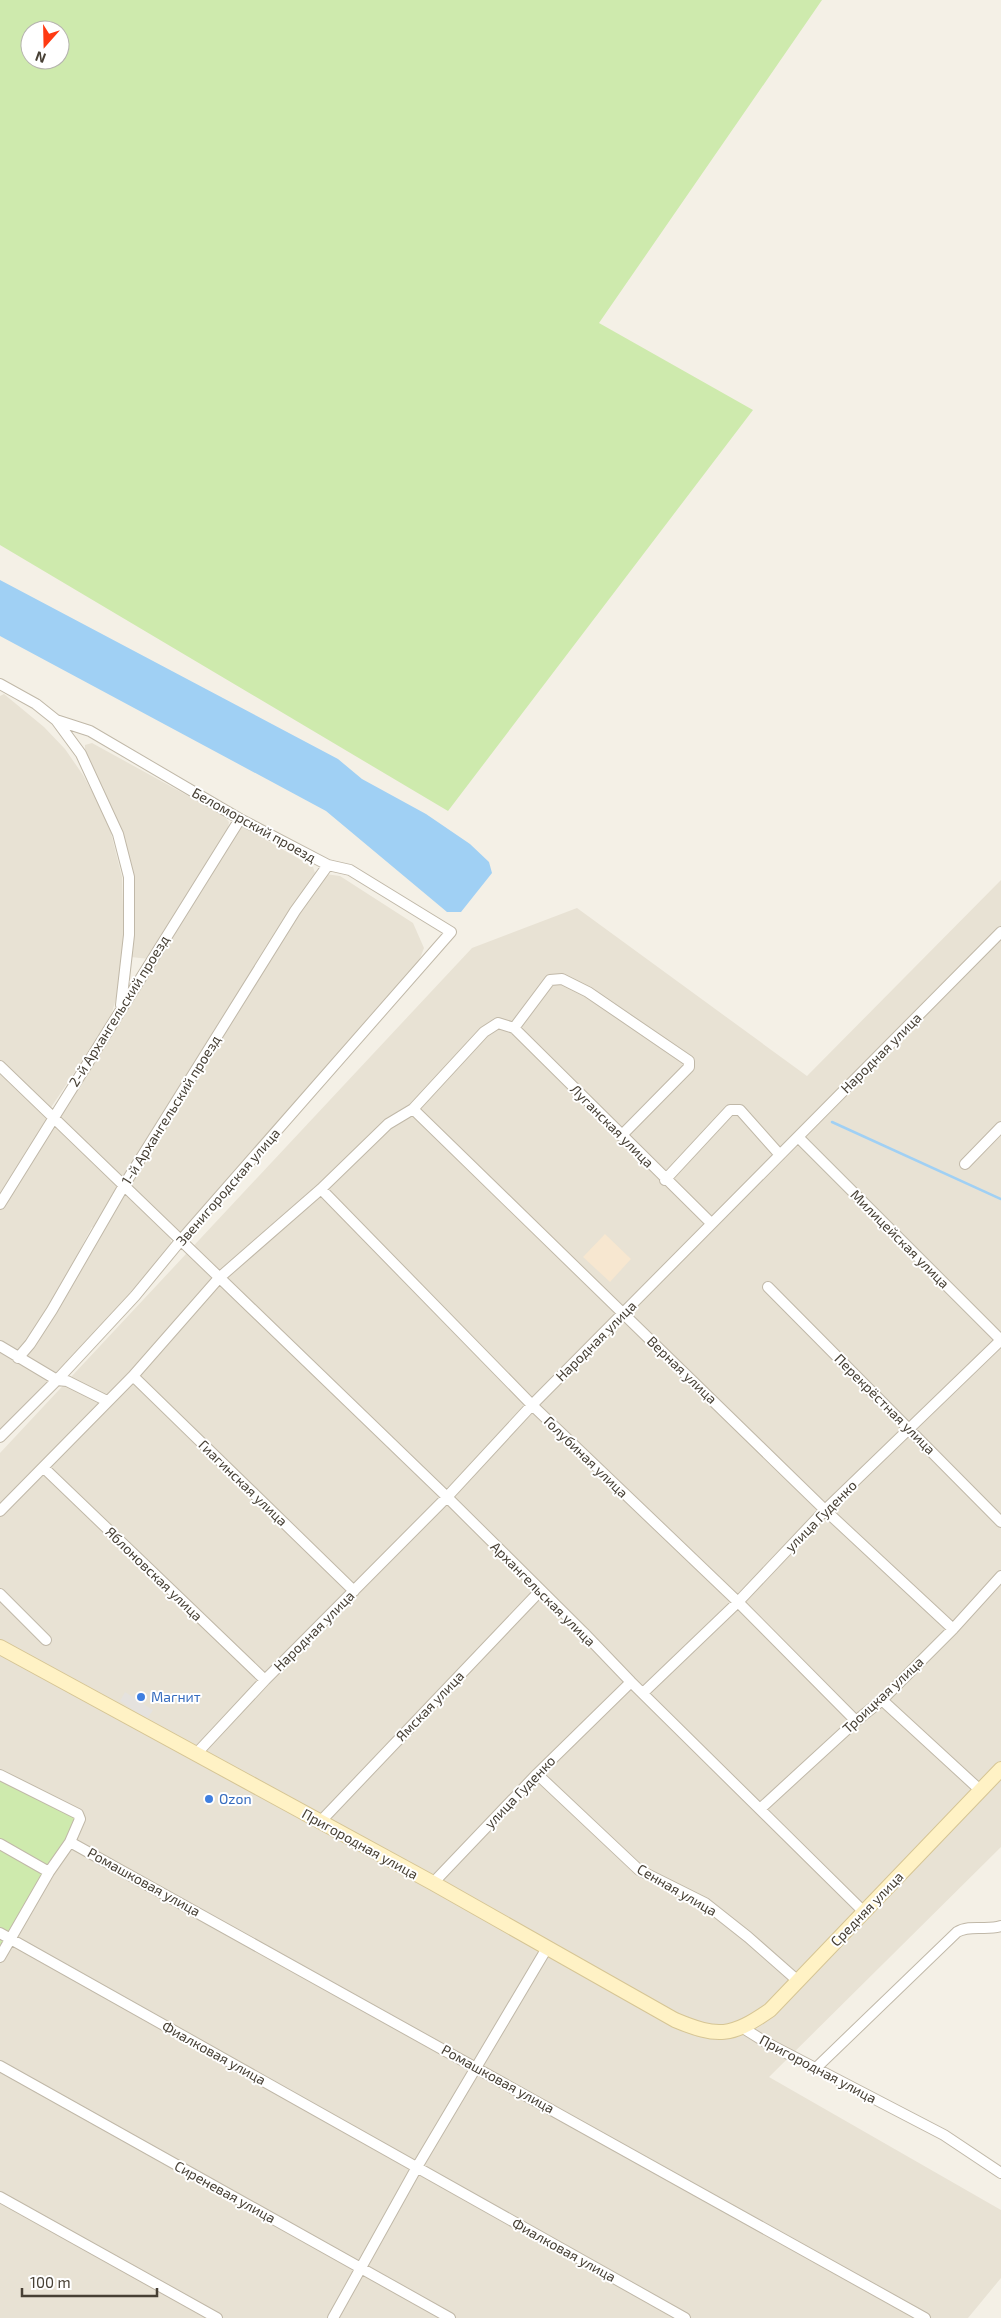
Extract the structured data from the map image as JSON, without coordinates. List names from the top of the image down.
{
  "streets": {
    "street": [
      "Беломорский проезд",
      "2-й Архангельский проезд",
      "Народная улица",
      "1-й Архангельский проезд",
      "Луганская улица",
      "Звенигородская улица",
      "Милицейская улица",
      "Верная улица",
      "Перекрёстная улица",
      "Голубиная улица",
      "Гиагинская улица",
      "улица Гуденко",
      "Яблоновская улица",
      "Архангельская улица",
      "Троицкая улица",
      "Ямская улица",
      "Пригородная улица",
      "Ромашковая улица",
      "Сенная улица",
      "Средняя улица",
      "Фиалковая улица",
      "Сиреневая улица"
    ]
  },
  "crossings": [
    ["Беломорский проезд", "2-й Архангельский проезд"],
    ["Беломорский проезд", "1-й Архангельский проезд"],
    ["Беломорский проезд", "Звенигородская улица"],
    ["Народная улица", "Луганская улица"],
    ["Народная улица", "Милицейская улица"],
    ["Народная улица", "Верная улица"],
    ["Народная улица", "Голубиная улица"],
    ["Народная улица", "Гиагинская улица"],
    ["Народная улица", "Яблоновская улица"],
    ["Народная улица", "Архангельская улица"],
    ["Народная улица", "Пригородная улица"],
    ["Звенигородская улица", "Архангельская улица"],
    ["Милицейская улица", "улица Гуденко"],
    ["Верная улица", "улица Гуденко"],
    ["Верная улица", "Троицкая улица"],
    ["Перекрёстная улица", "улица Гуденко"],
    ["Голубиная улица", "улица Гуденко"],
    ["Голубиная улица", "Троицкая улица"],
    ["улица Гуденко", "Архангельская улица"],
    ["улица Гуденко", "Пригородная улица"],
    ["улица Гуденко", "Сенная улица"],
    ["Архангельская улица", "Троицкая улица"],
    ["Архангельская улица", "Ямская улица"],
    ["Архангельская улица", "Средняя улица"],
    ["Ямская улица", "Пригородная улица"],
    ["Пригородная улица", "Средняя улица"],
    ["Сенная улица", "Средняя улица"]
  ],
  "places": ["Магнит", "Ozon"],
  "scale_bar": "100 m",
  "north": "bottom"
}
